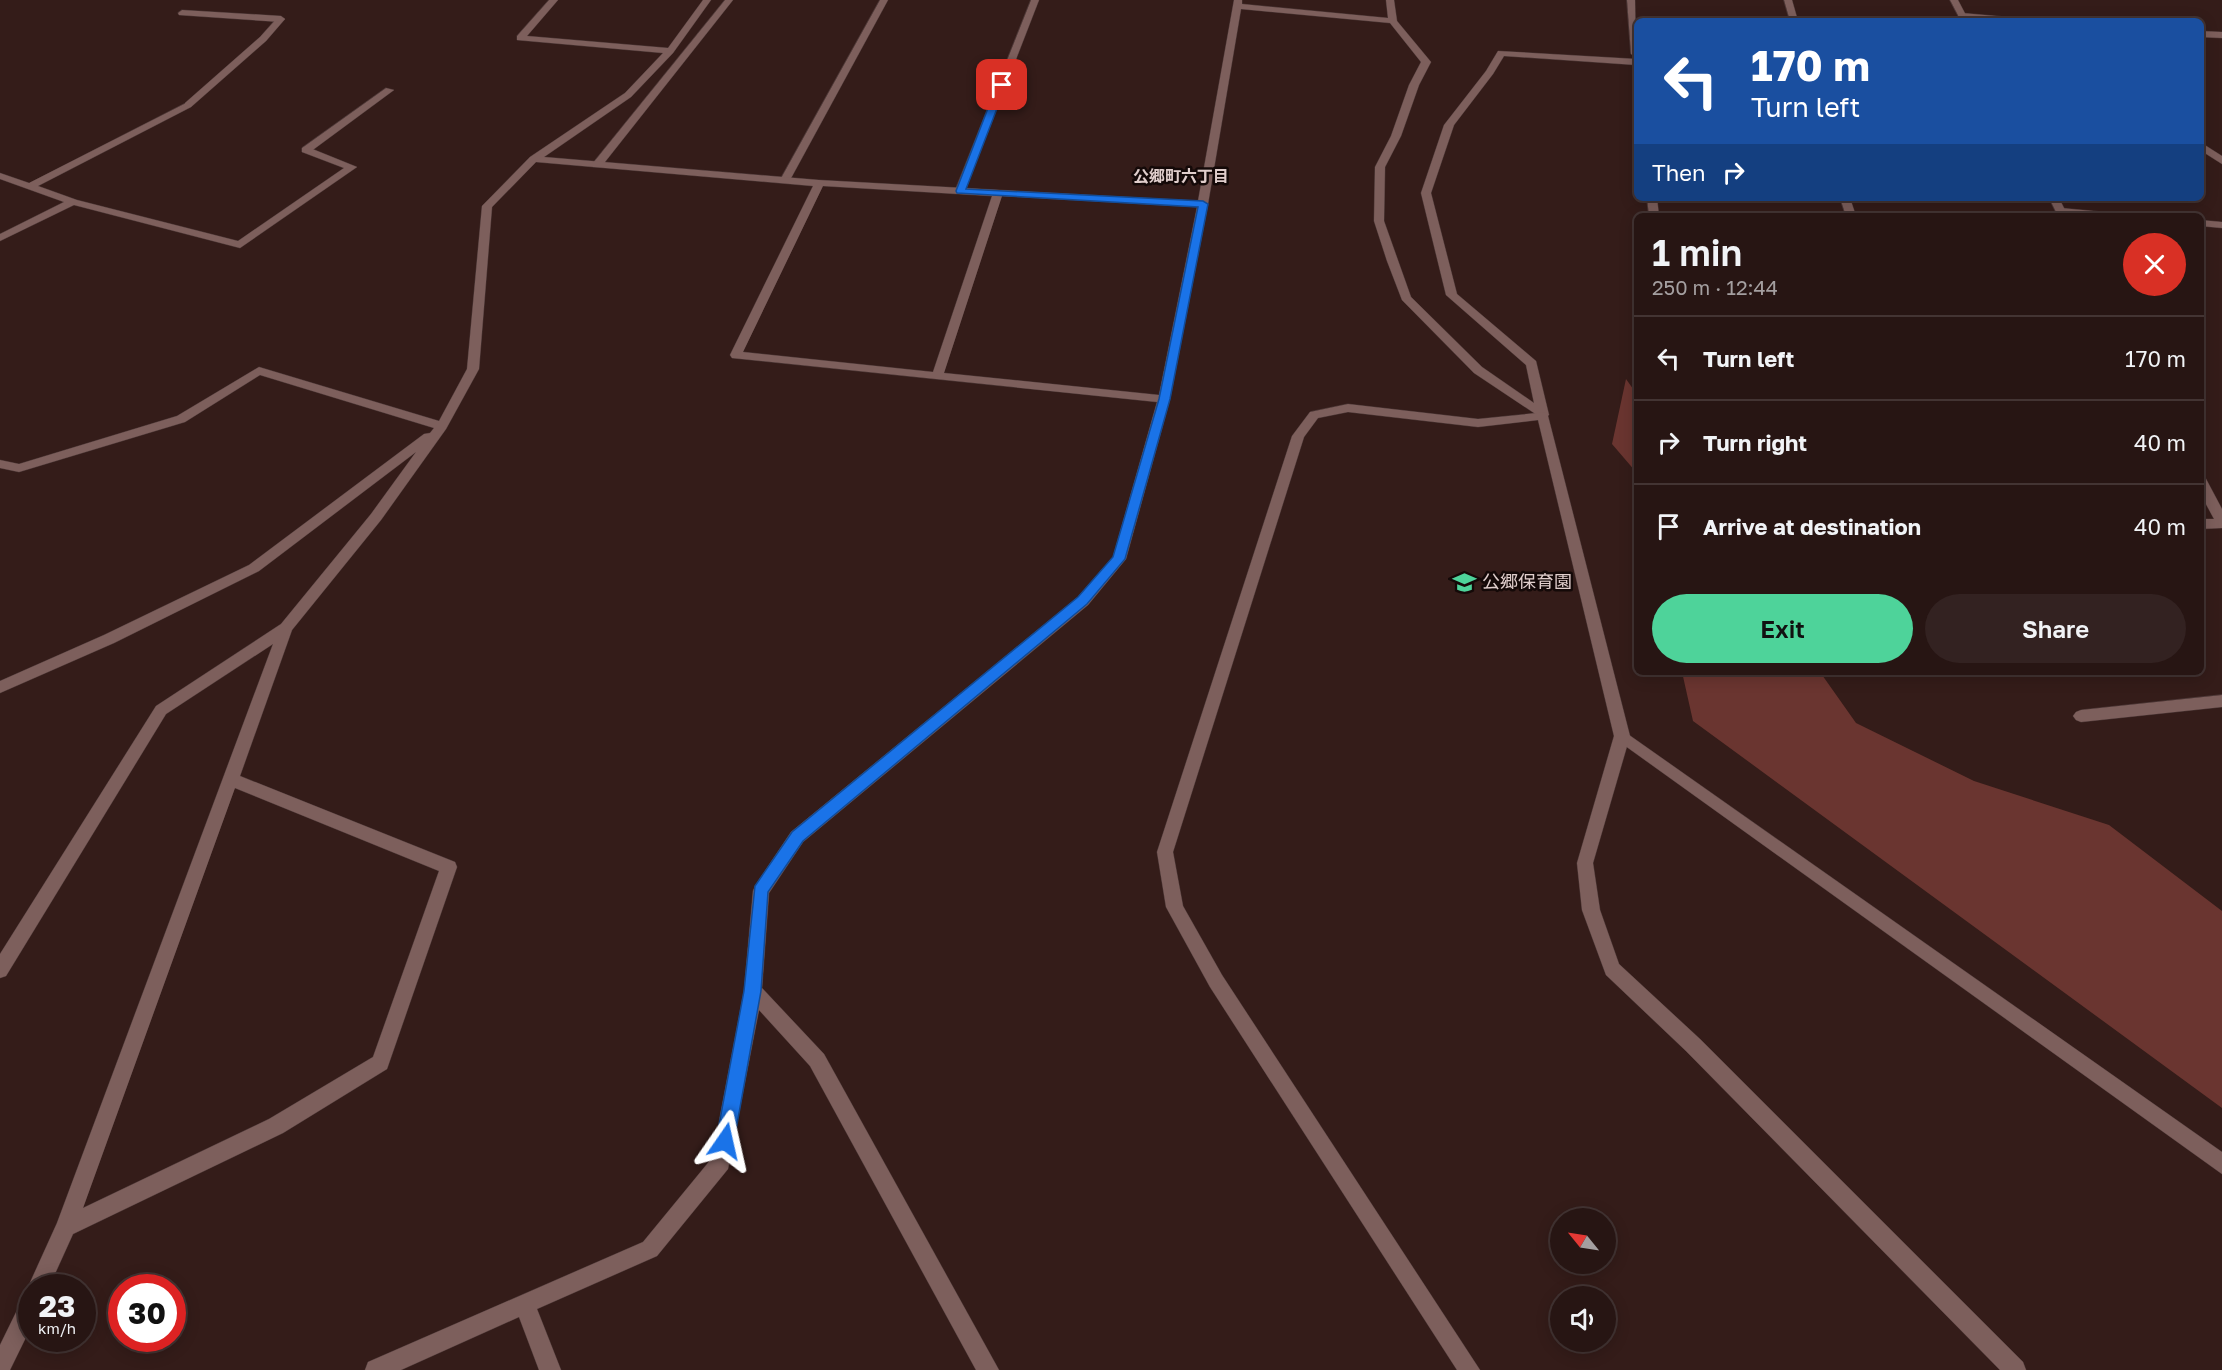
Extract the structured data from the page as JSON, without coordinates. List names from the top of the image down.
{
  "districts": ["公郷町六丁目"],
  "places": {
    "school or university": ["公郷保育園"]
  },
  "north": "top left",
  "page": {
    "turn": ["170 m", "Turn left"],
    "then": "Then",
    "heading": ["1 min", "250 m · 12:44"],
    "list": [
      {
        "name": "Turn left",
        "value": "170 m"
      },
      {
        "name": "Turn right",
        "value": "40 m"
      },
      {
        "name": "Arrive at destination",
        "value": "40 m"
      }
    ],
    "buttons": ["Exit", "Share"],
    "speed": "23 km/h",
    "limit": "30"
  }
}
